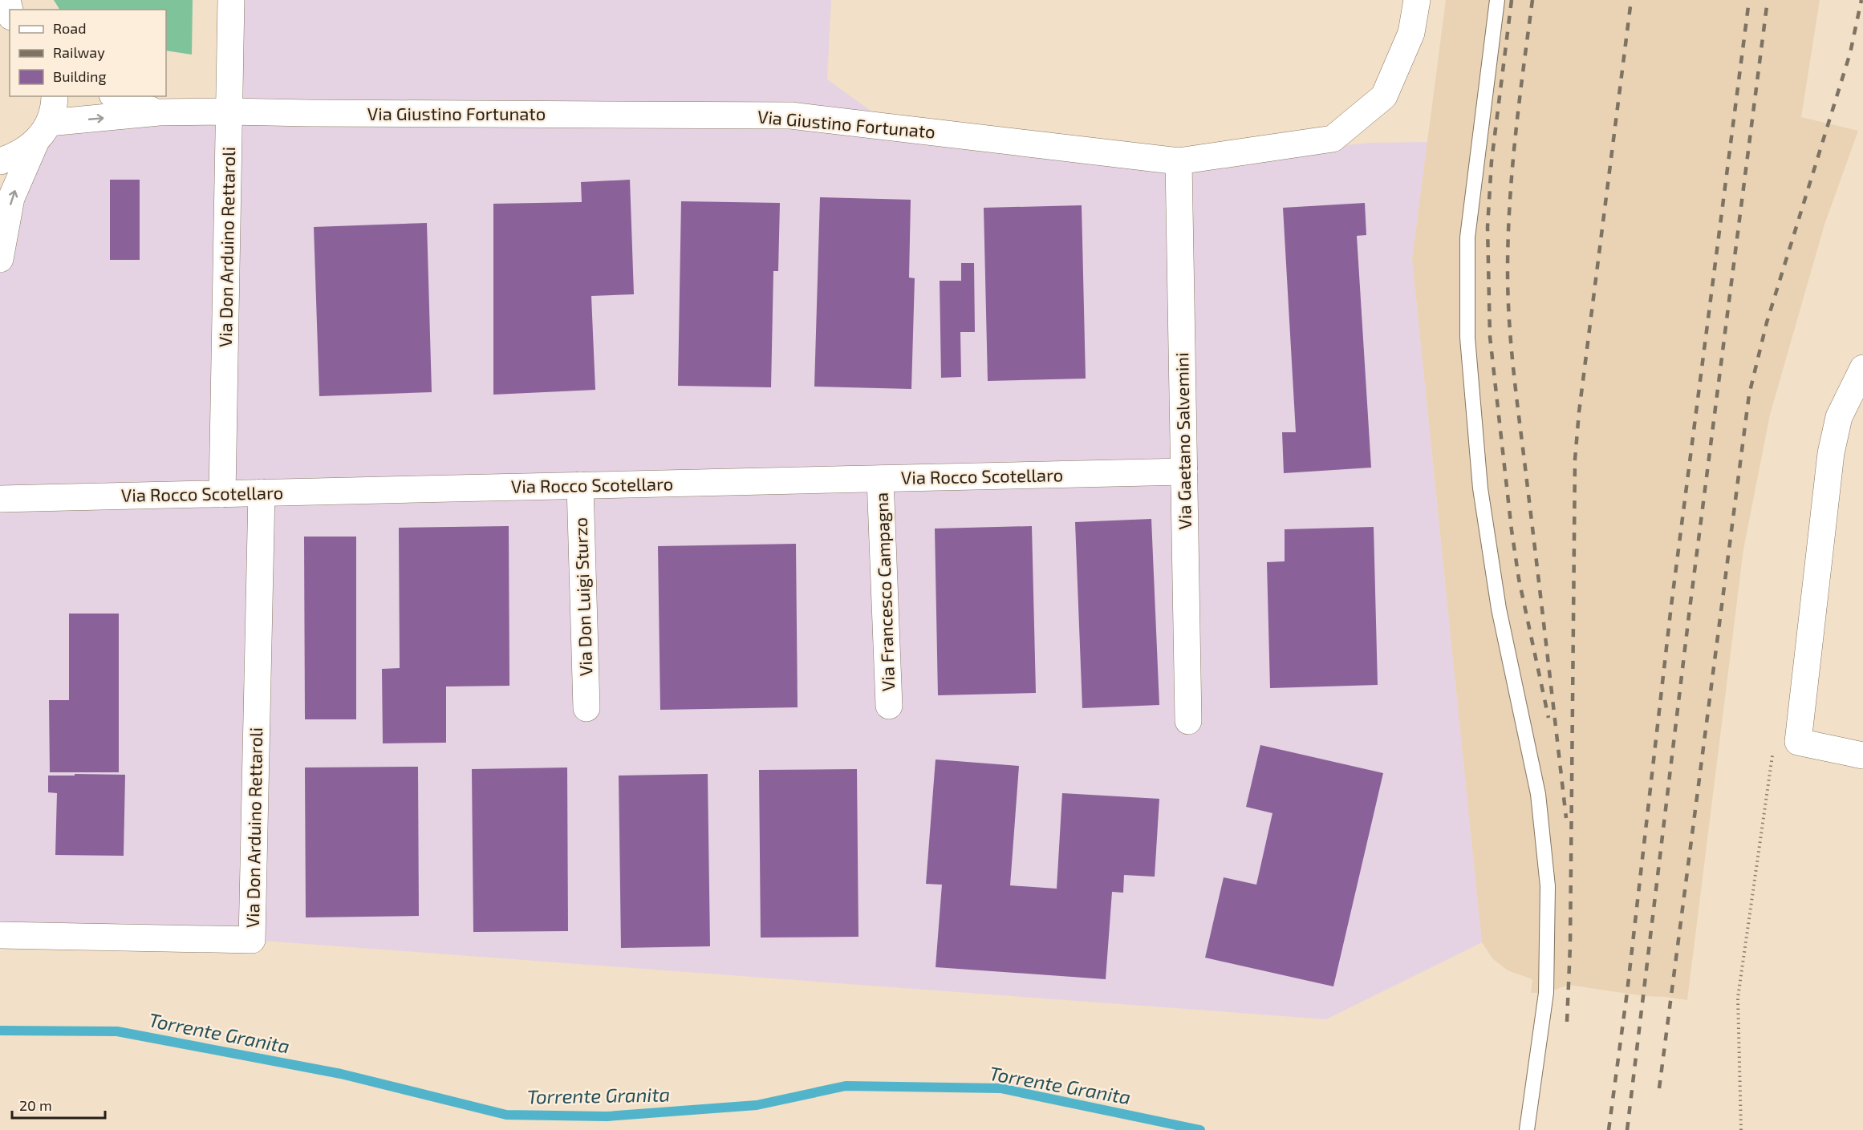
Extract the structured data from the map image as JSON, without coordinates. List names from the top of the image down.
{
  "streets": {
    "street": [
      "Via Giustino Fortunato",
      "Via Don Arduino Rettaroli",
      "Via Gaetano Salvemini",
      "Via Rocco Scotellaro",
      "Via Francesco Campagna",
      "Via Don Luigi Sturzo"
    ]
  },
  "crossings": [
    ["Via Giustino Fortunato", "Via Don Arduino Rettaroli"],
    ["Via Giustino Fortunato", "Via Gaetano Salvemini"],
    ["Via Don Arduino Rettaroli", "Via Rocco Scotellaro"],
    ["Via Gaetano Salvemini", "Via Rocco Scotellaro"],
    ["Via Rocco Scotellaro", "Via Francesco Campagna"],
    ["Via Rocco Scotellaro", "Via Don Luigi Sturzo"]
  ],
  "water": ["Torrente Granita"],
  "legend": ["Road", "Railway", "Building"],
  "scale_bar": "20 m"
}
